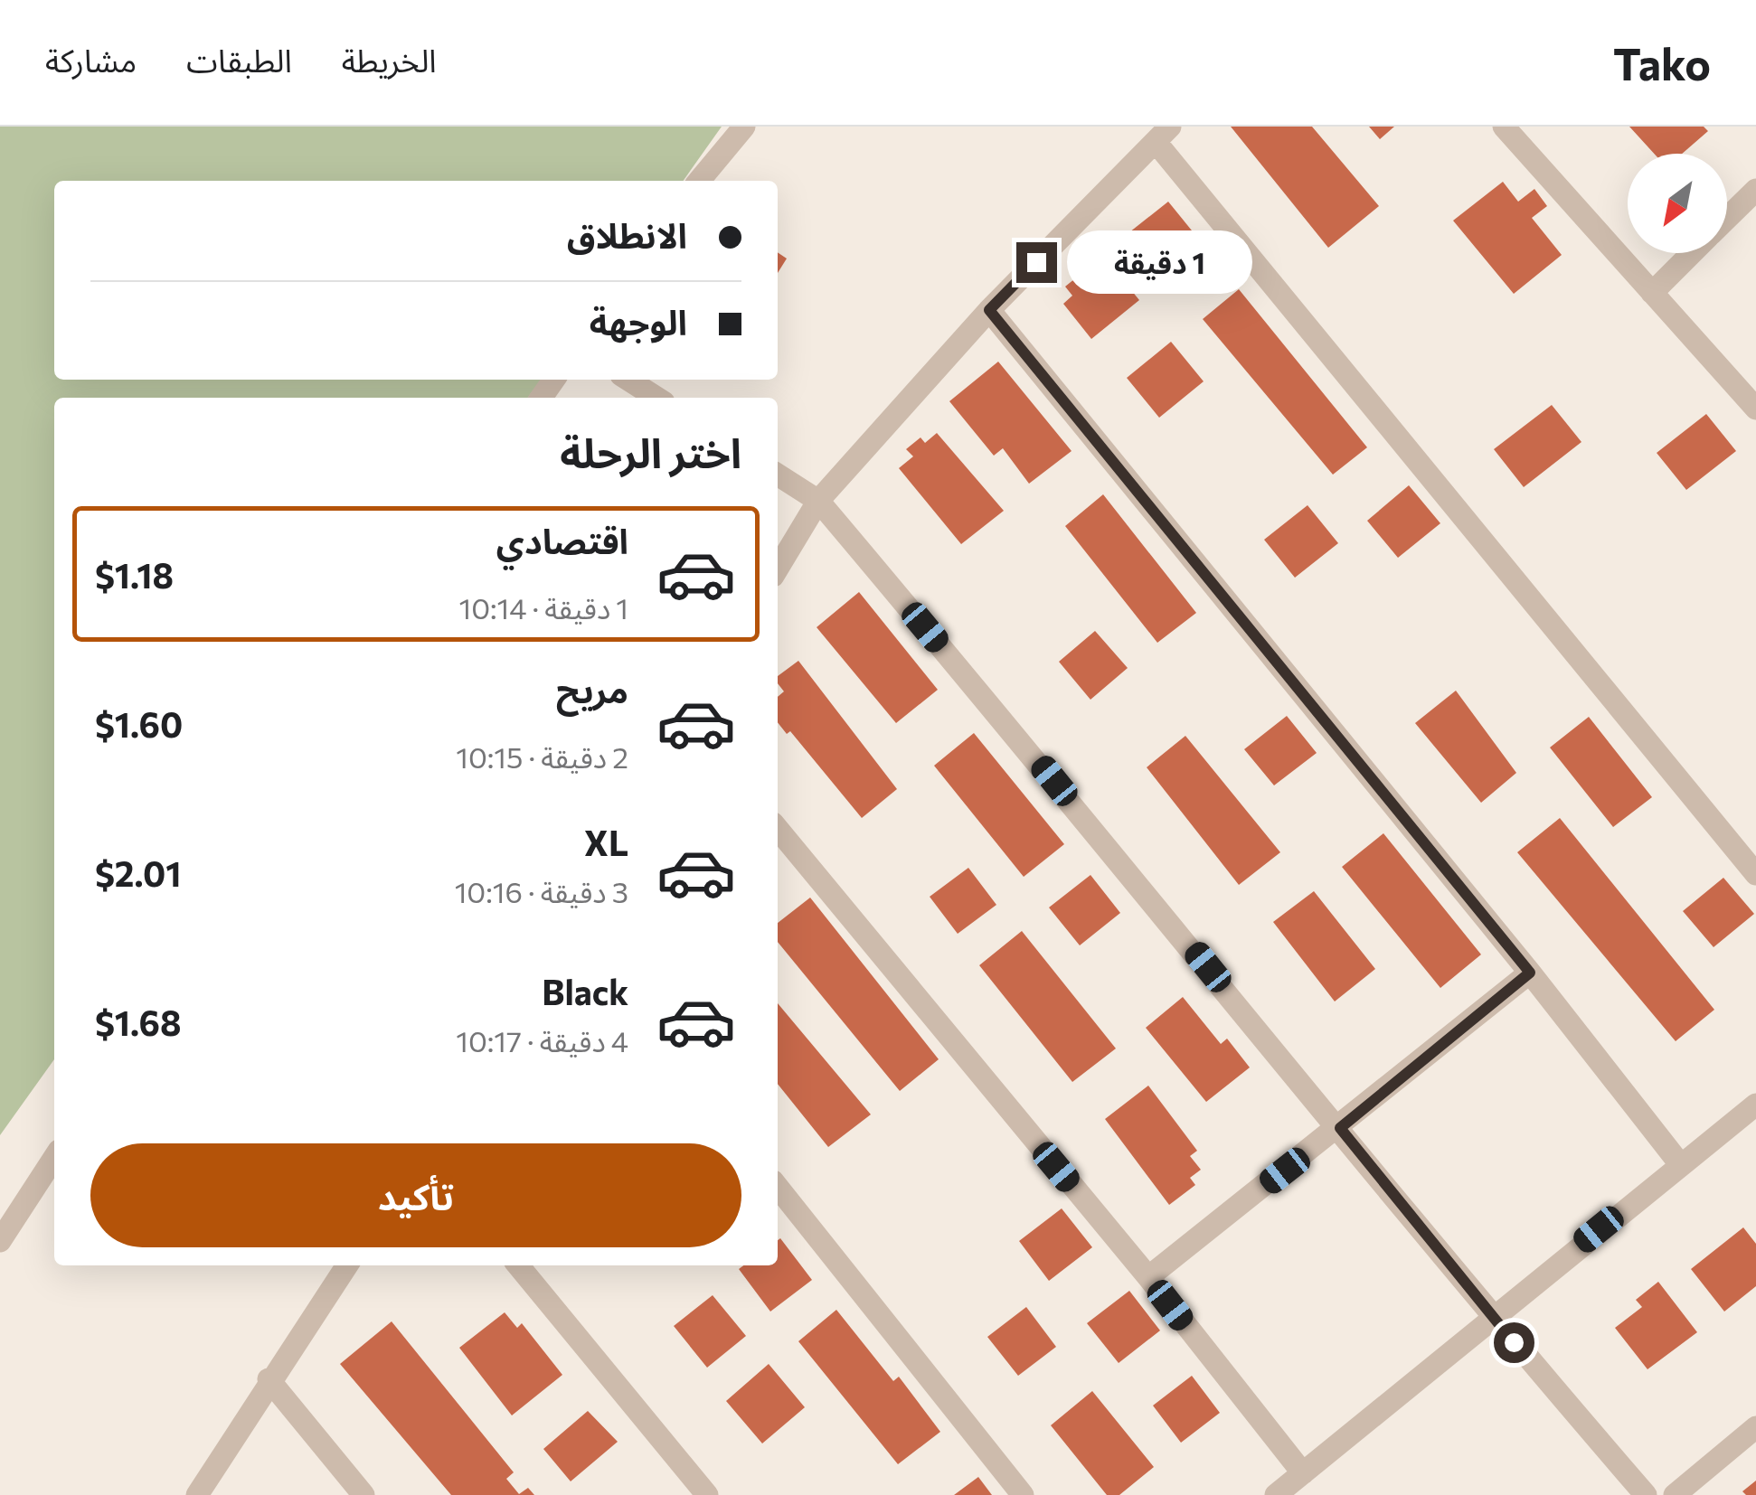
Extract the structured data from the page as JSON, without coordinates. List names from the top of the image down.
{
  "north": "bottom left",
  "page": {
    "header": "Tako",
    "nav": ["الخريطة", "الطبقات", "مشاركة"],
    "banner": ["الانطلاق", "الوجهة"],
    "bubble": "1 دقيقة",
    "heading": "اختر الرحلة",
    "list": [
      {
        "name": "اقتصادي",
        "note": "1 دقيقة · 10:14",
        "value": "$1.18"
      },
      {
        "name": "مريح",
        "note": "2 دقيقة · 10:15",
        "value": "$1.60"
      },
      {
        "name": "XL",
        "note": "3 دقيقة · 10:16",
        "value": "$2.01"
      },
      {
        "name": "Black",
        "note": "4 دقيقة · 10:17",
        "value": "$1.68"
      }
    ],
    "buttons": "تأكيد"
  }
}
